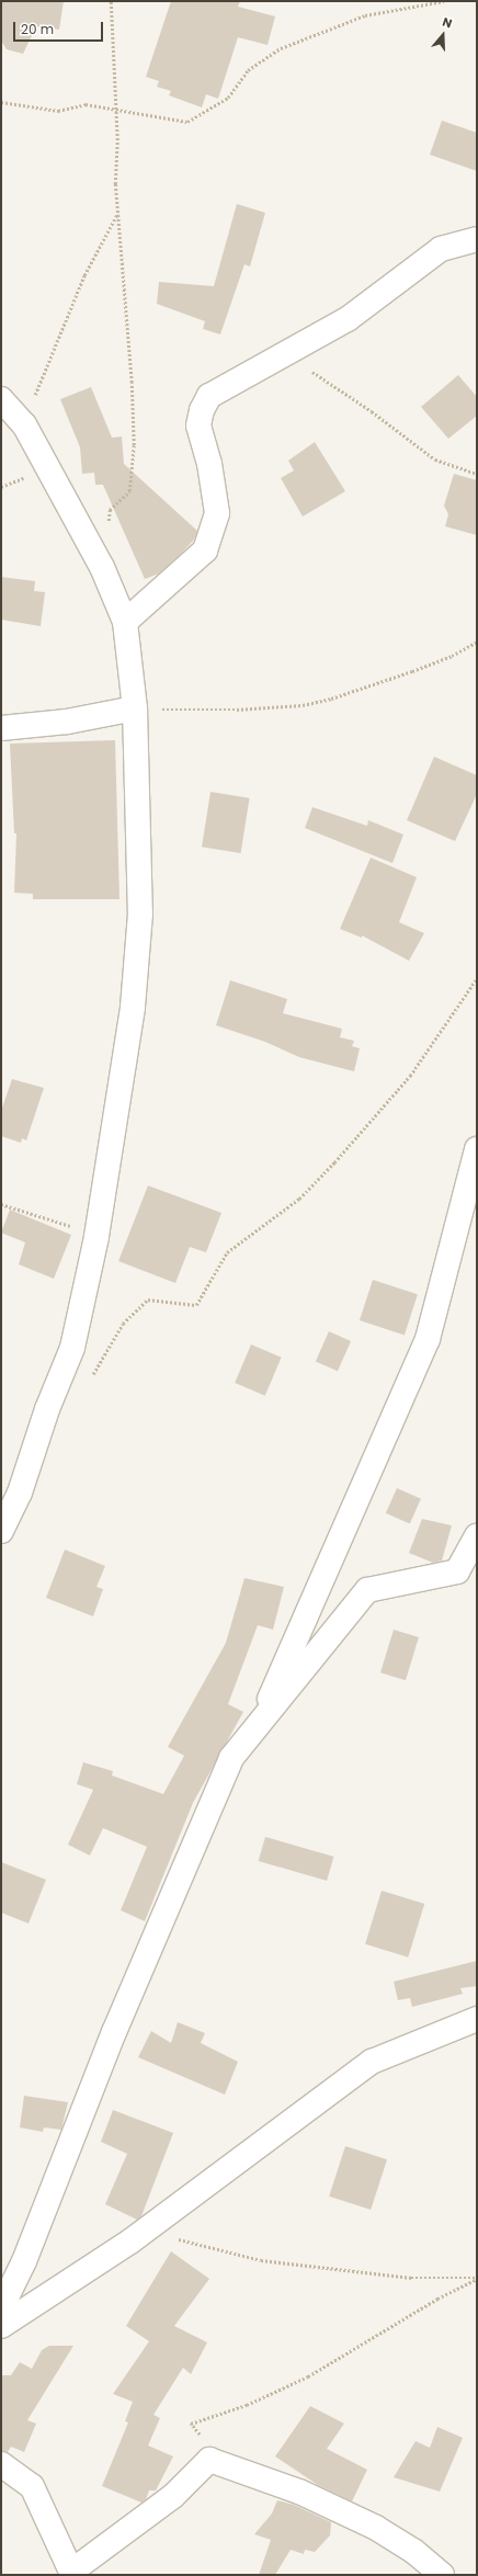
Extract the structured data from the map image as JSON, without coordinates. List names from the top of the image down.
{
  "scale_bar": "20 m",
  "north": "top"
}
